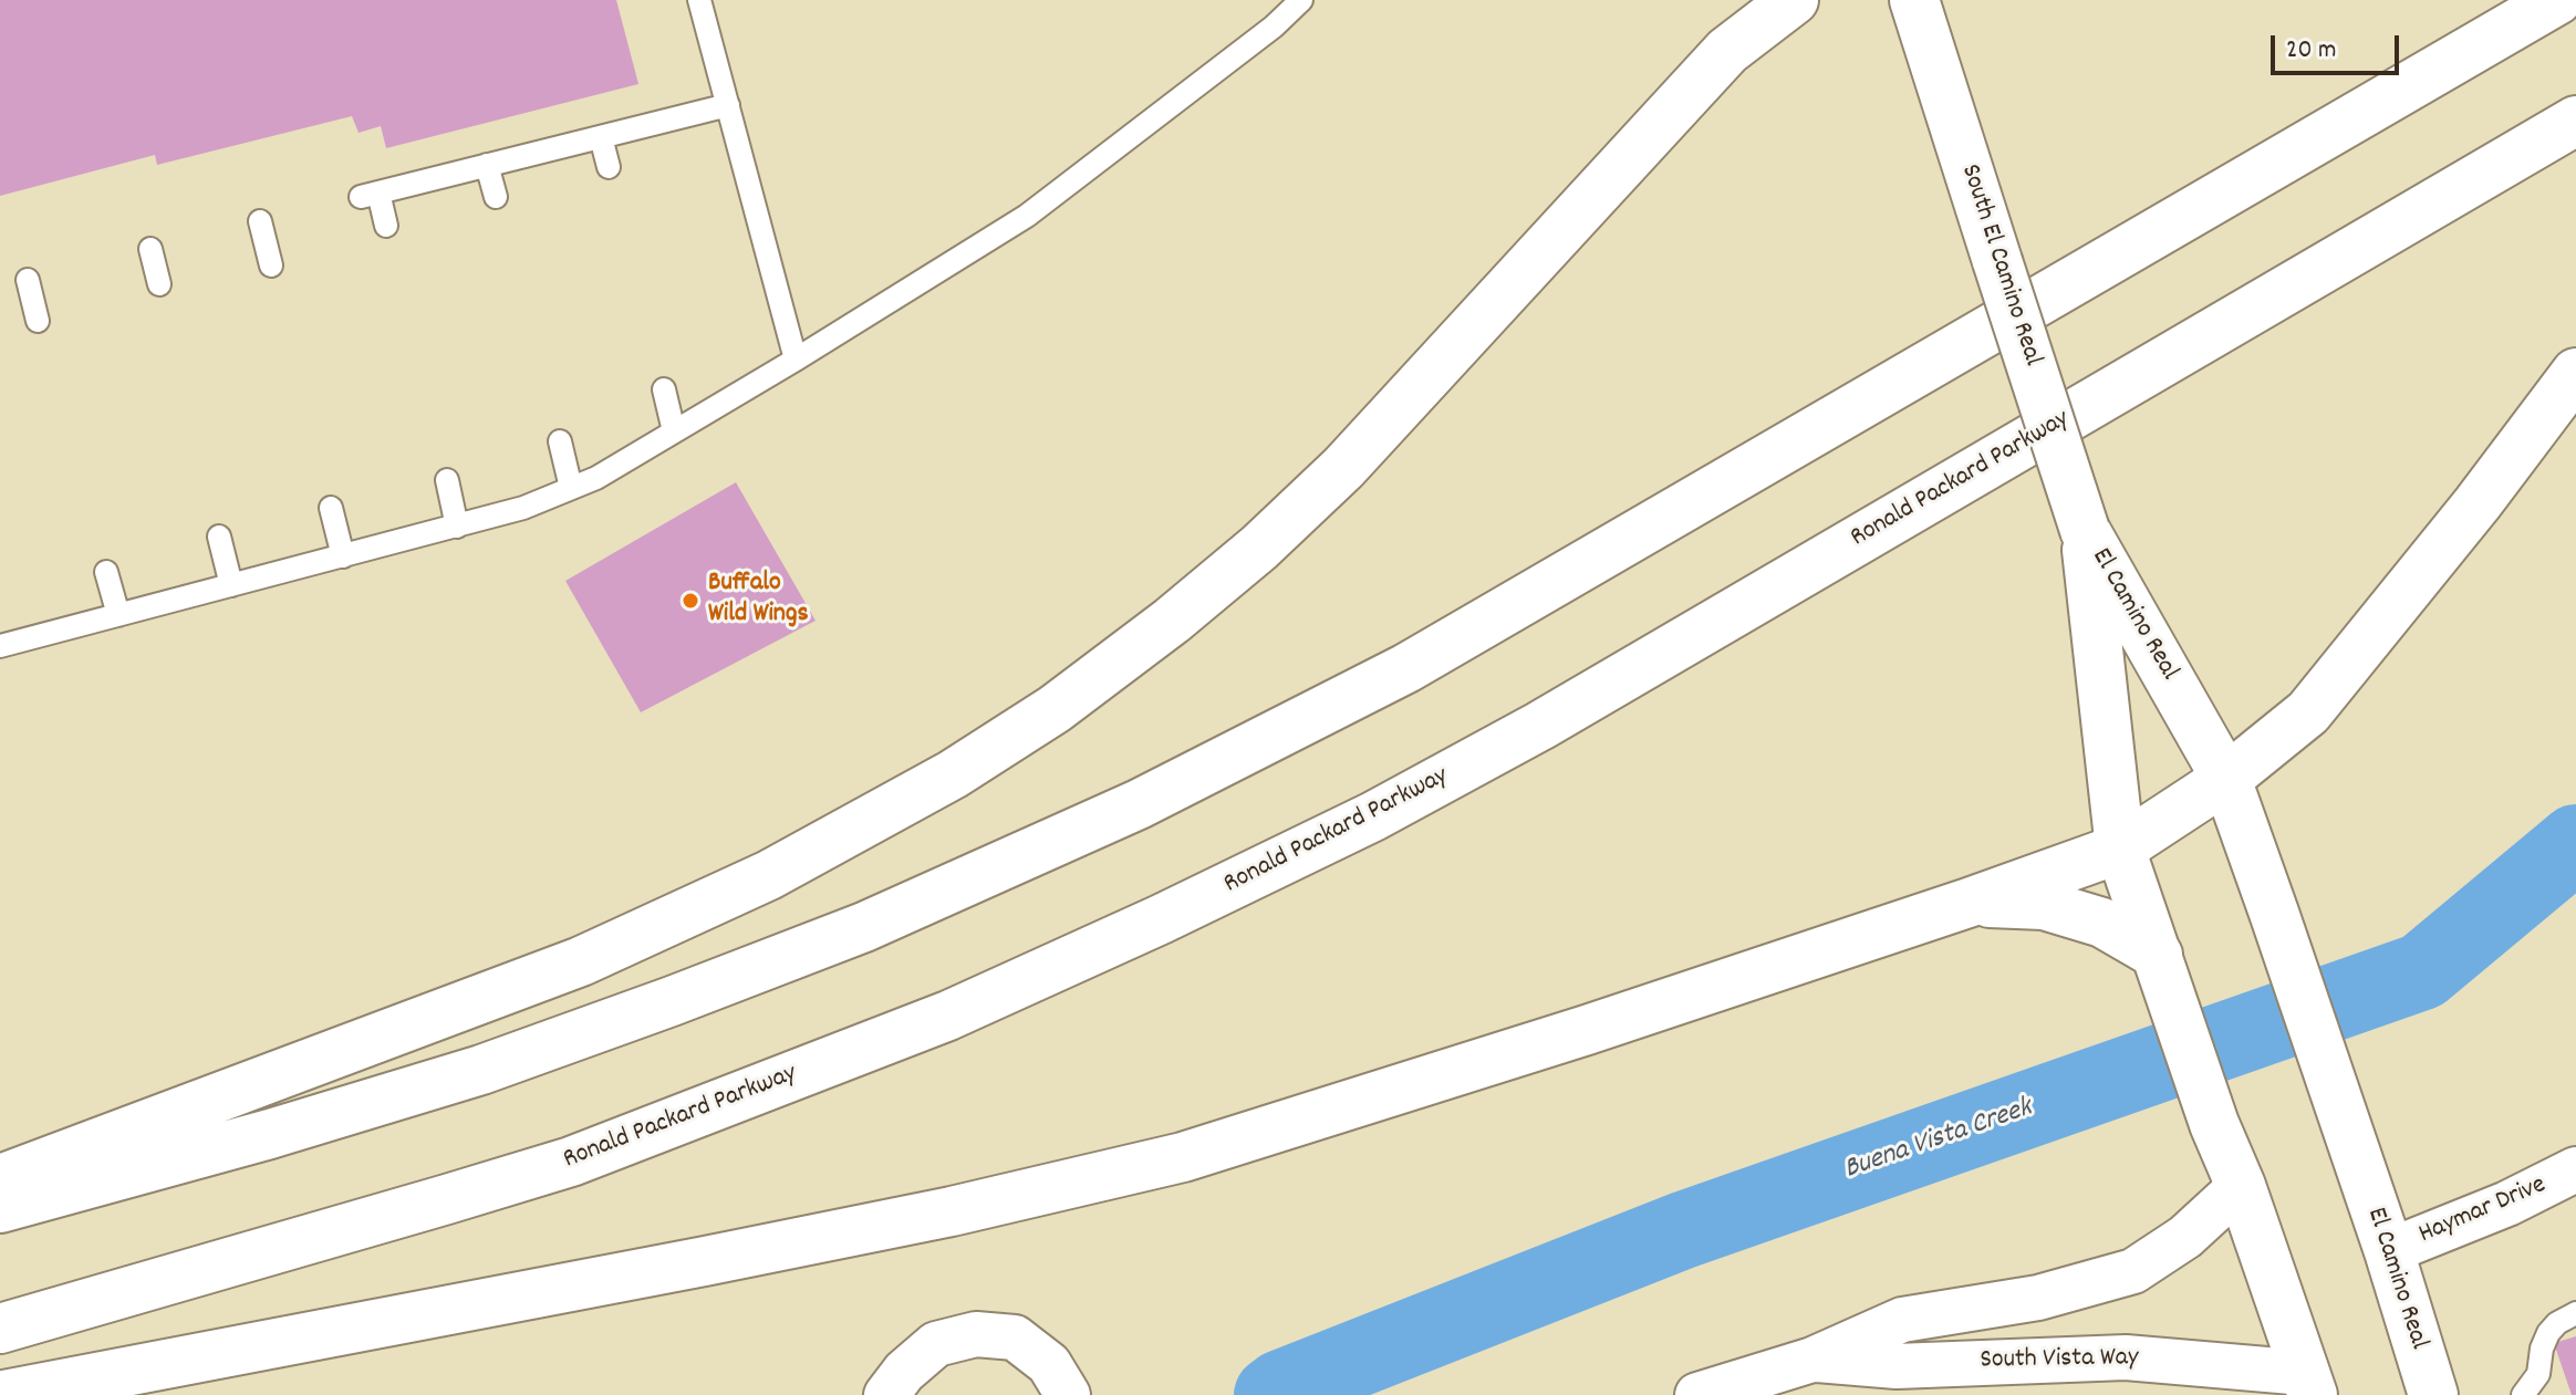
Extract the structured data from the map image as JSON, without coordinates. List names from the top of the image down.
{
  "streets": {
    "main road": ["South El Camino Real", "Ronald Packard Parkway", "El Camino Real"],
    "street": ["Haymar Drive", "South Vista Way"]
  },
  "crossings": [
    ["South El Camino Real", "El Camino Real"],
    ["El Camino Real", "Haymar Drive"],
    ["El Camino Real", "South Vista Way"]
  ],
  "water": ["Buena Vista Creek"],
  "places": ["Buffalo Wild Wings"],
  "scale_bar": "20 m"
}
